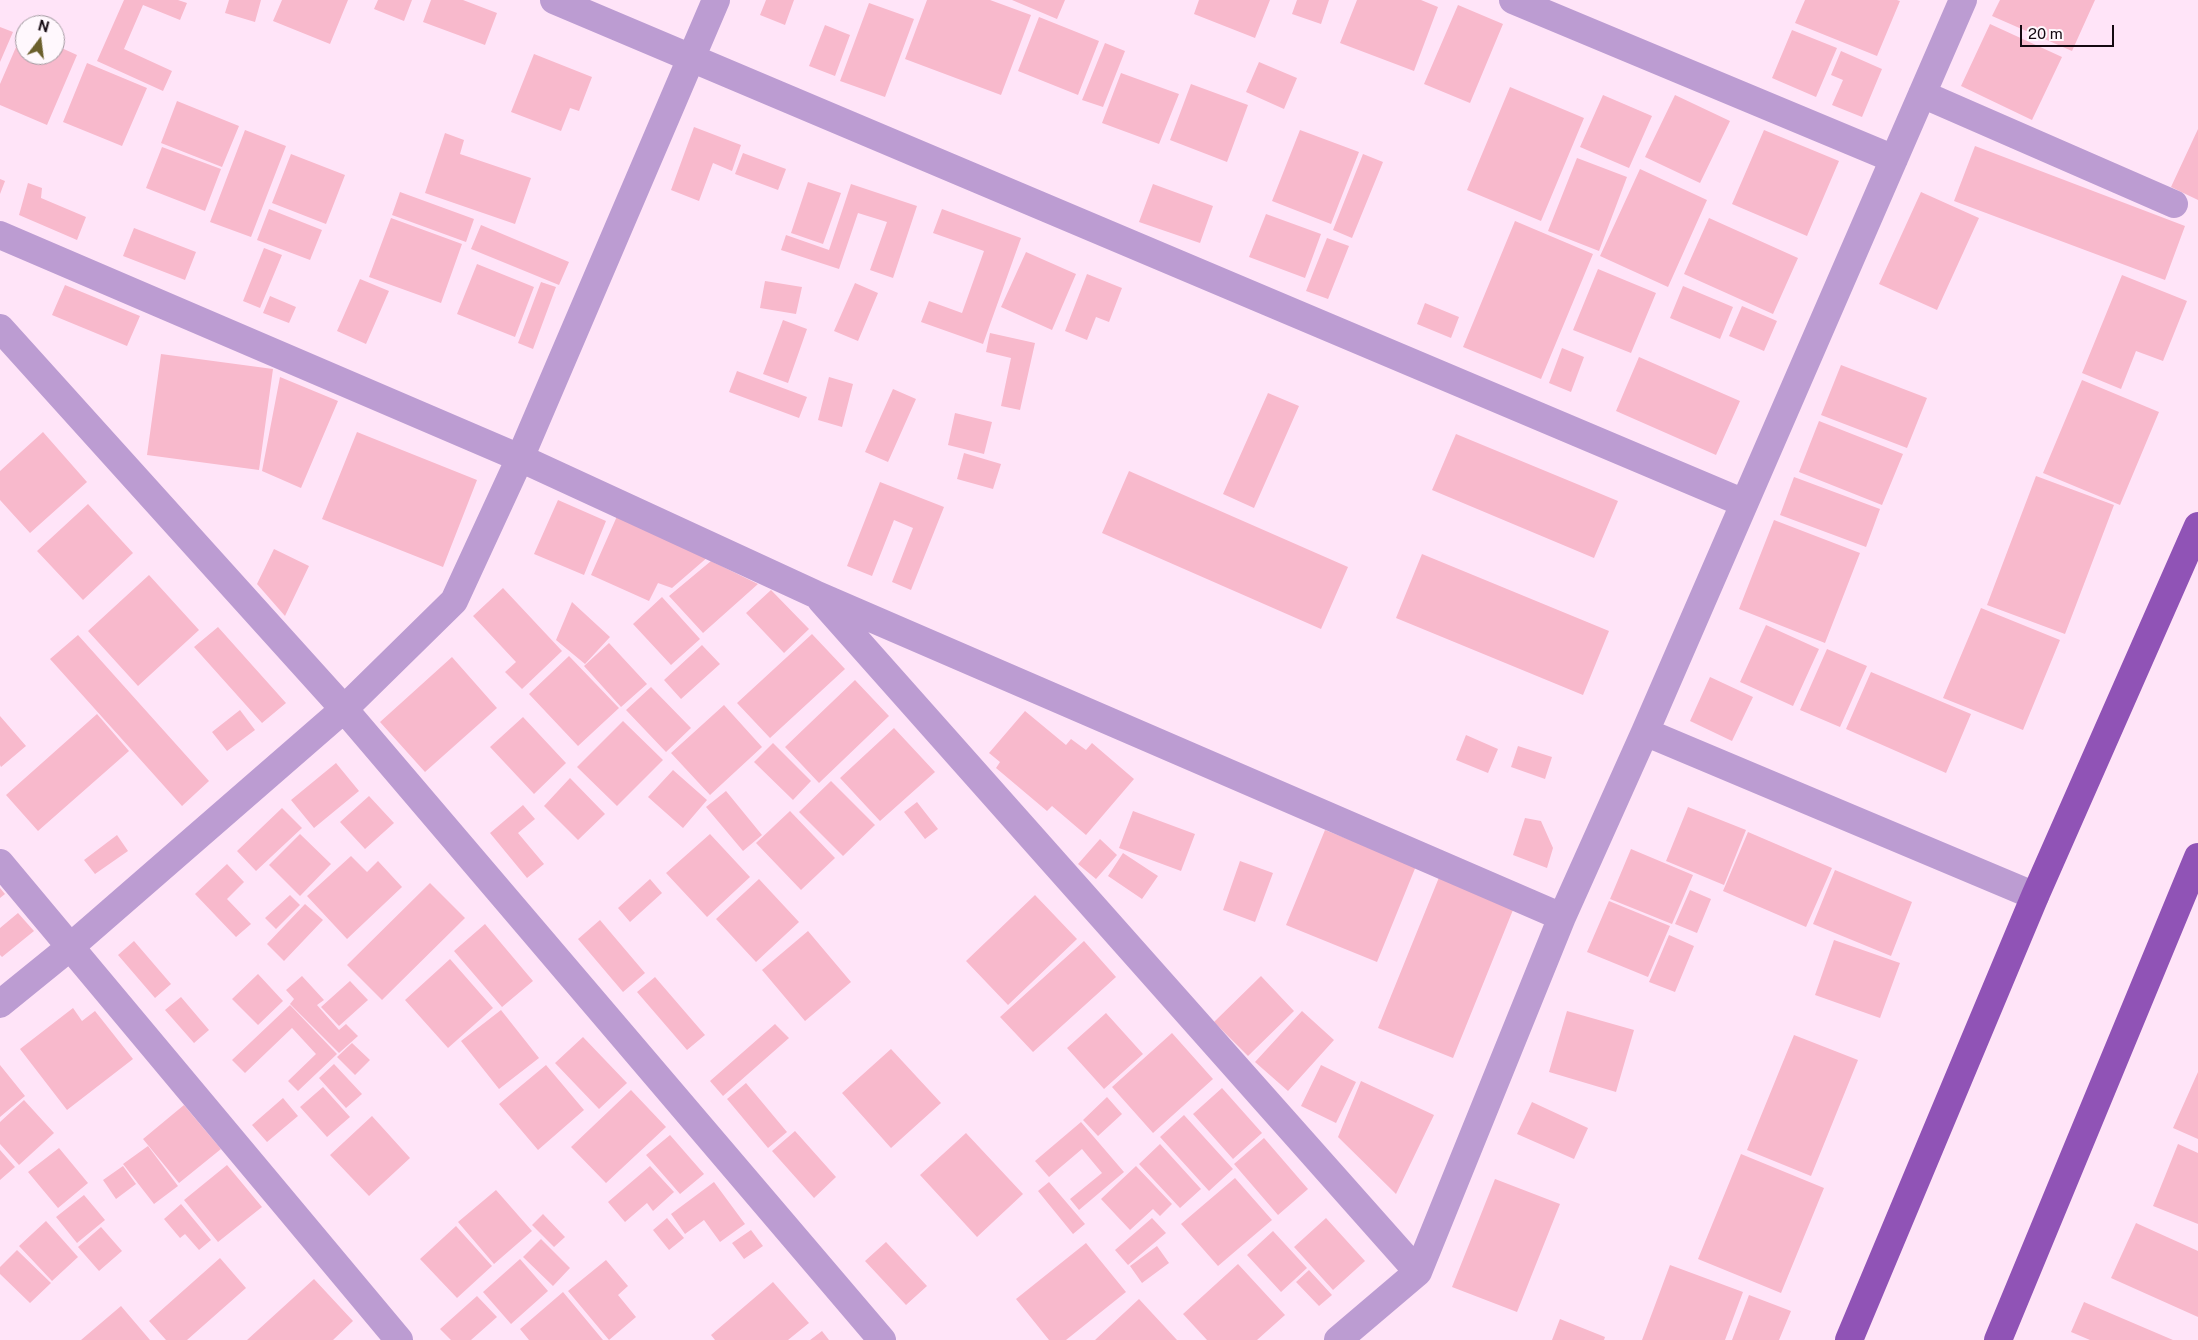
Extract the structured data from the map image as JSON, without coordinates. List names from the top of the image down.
{
  "scale_bar": "20 m",
  "north": "top"
}
